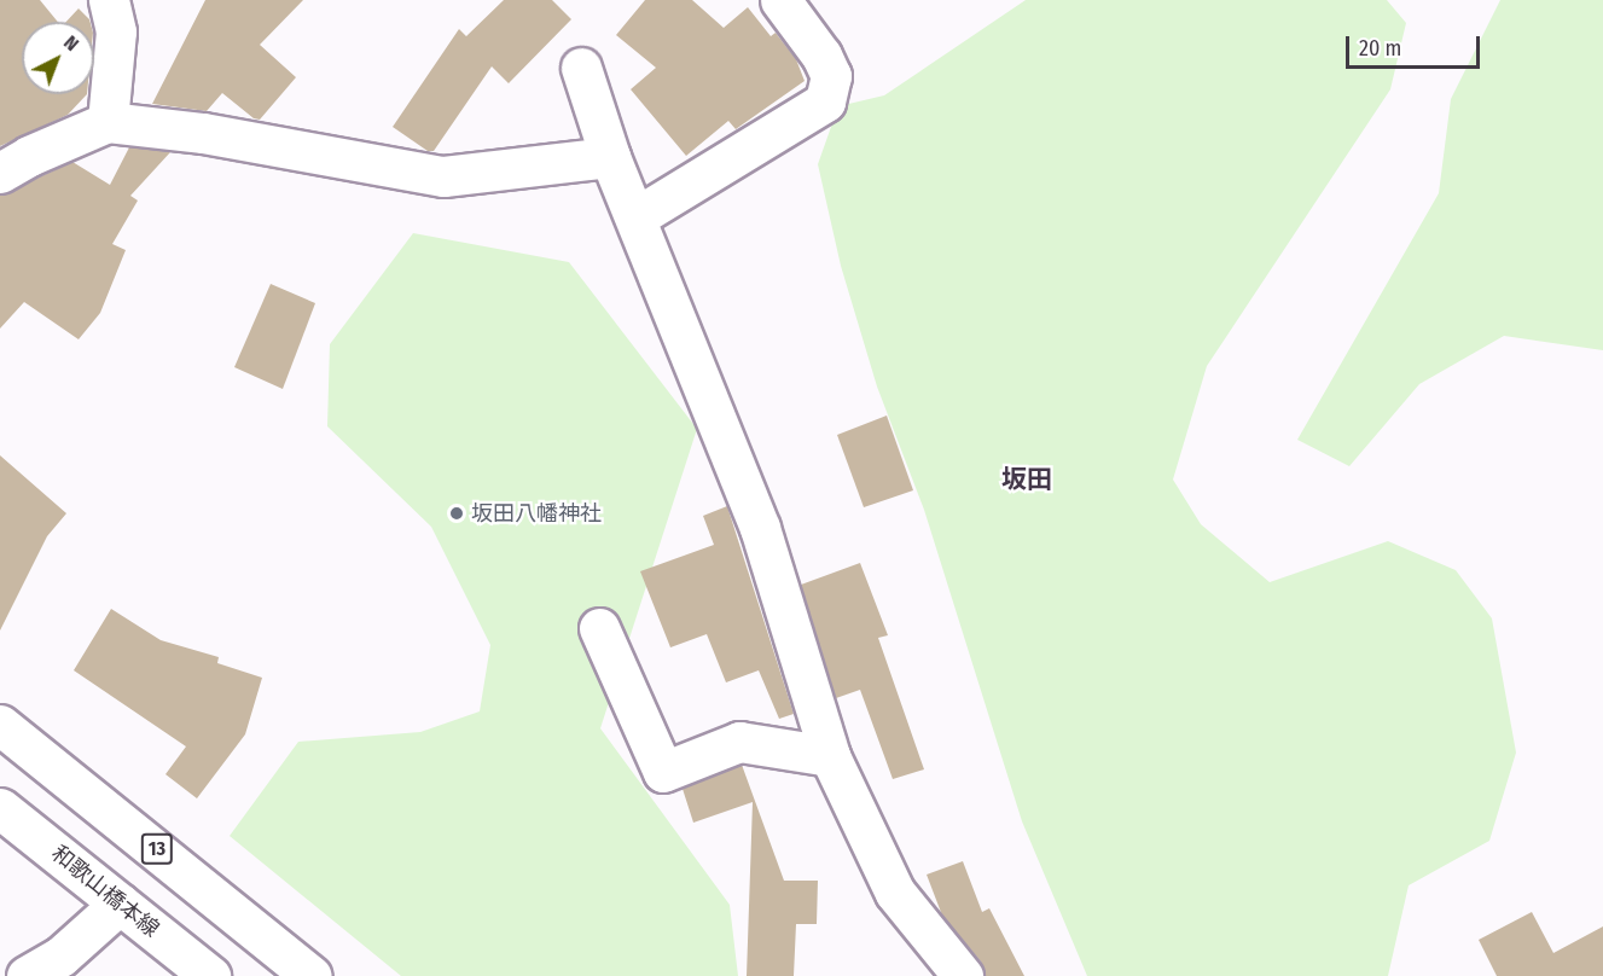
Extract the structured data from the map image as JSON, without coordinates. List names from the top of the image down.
{
  "streets": {
    "street": ["13", "和歌山橋本線"]
  },
  "districts": ["坂田"],
  "places": ["坂田八幡神社"],
  "scale_bar": "20 m",
  "north": "top right"
}
